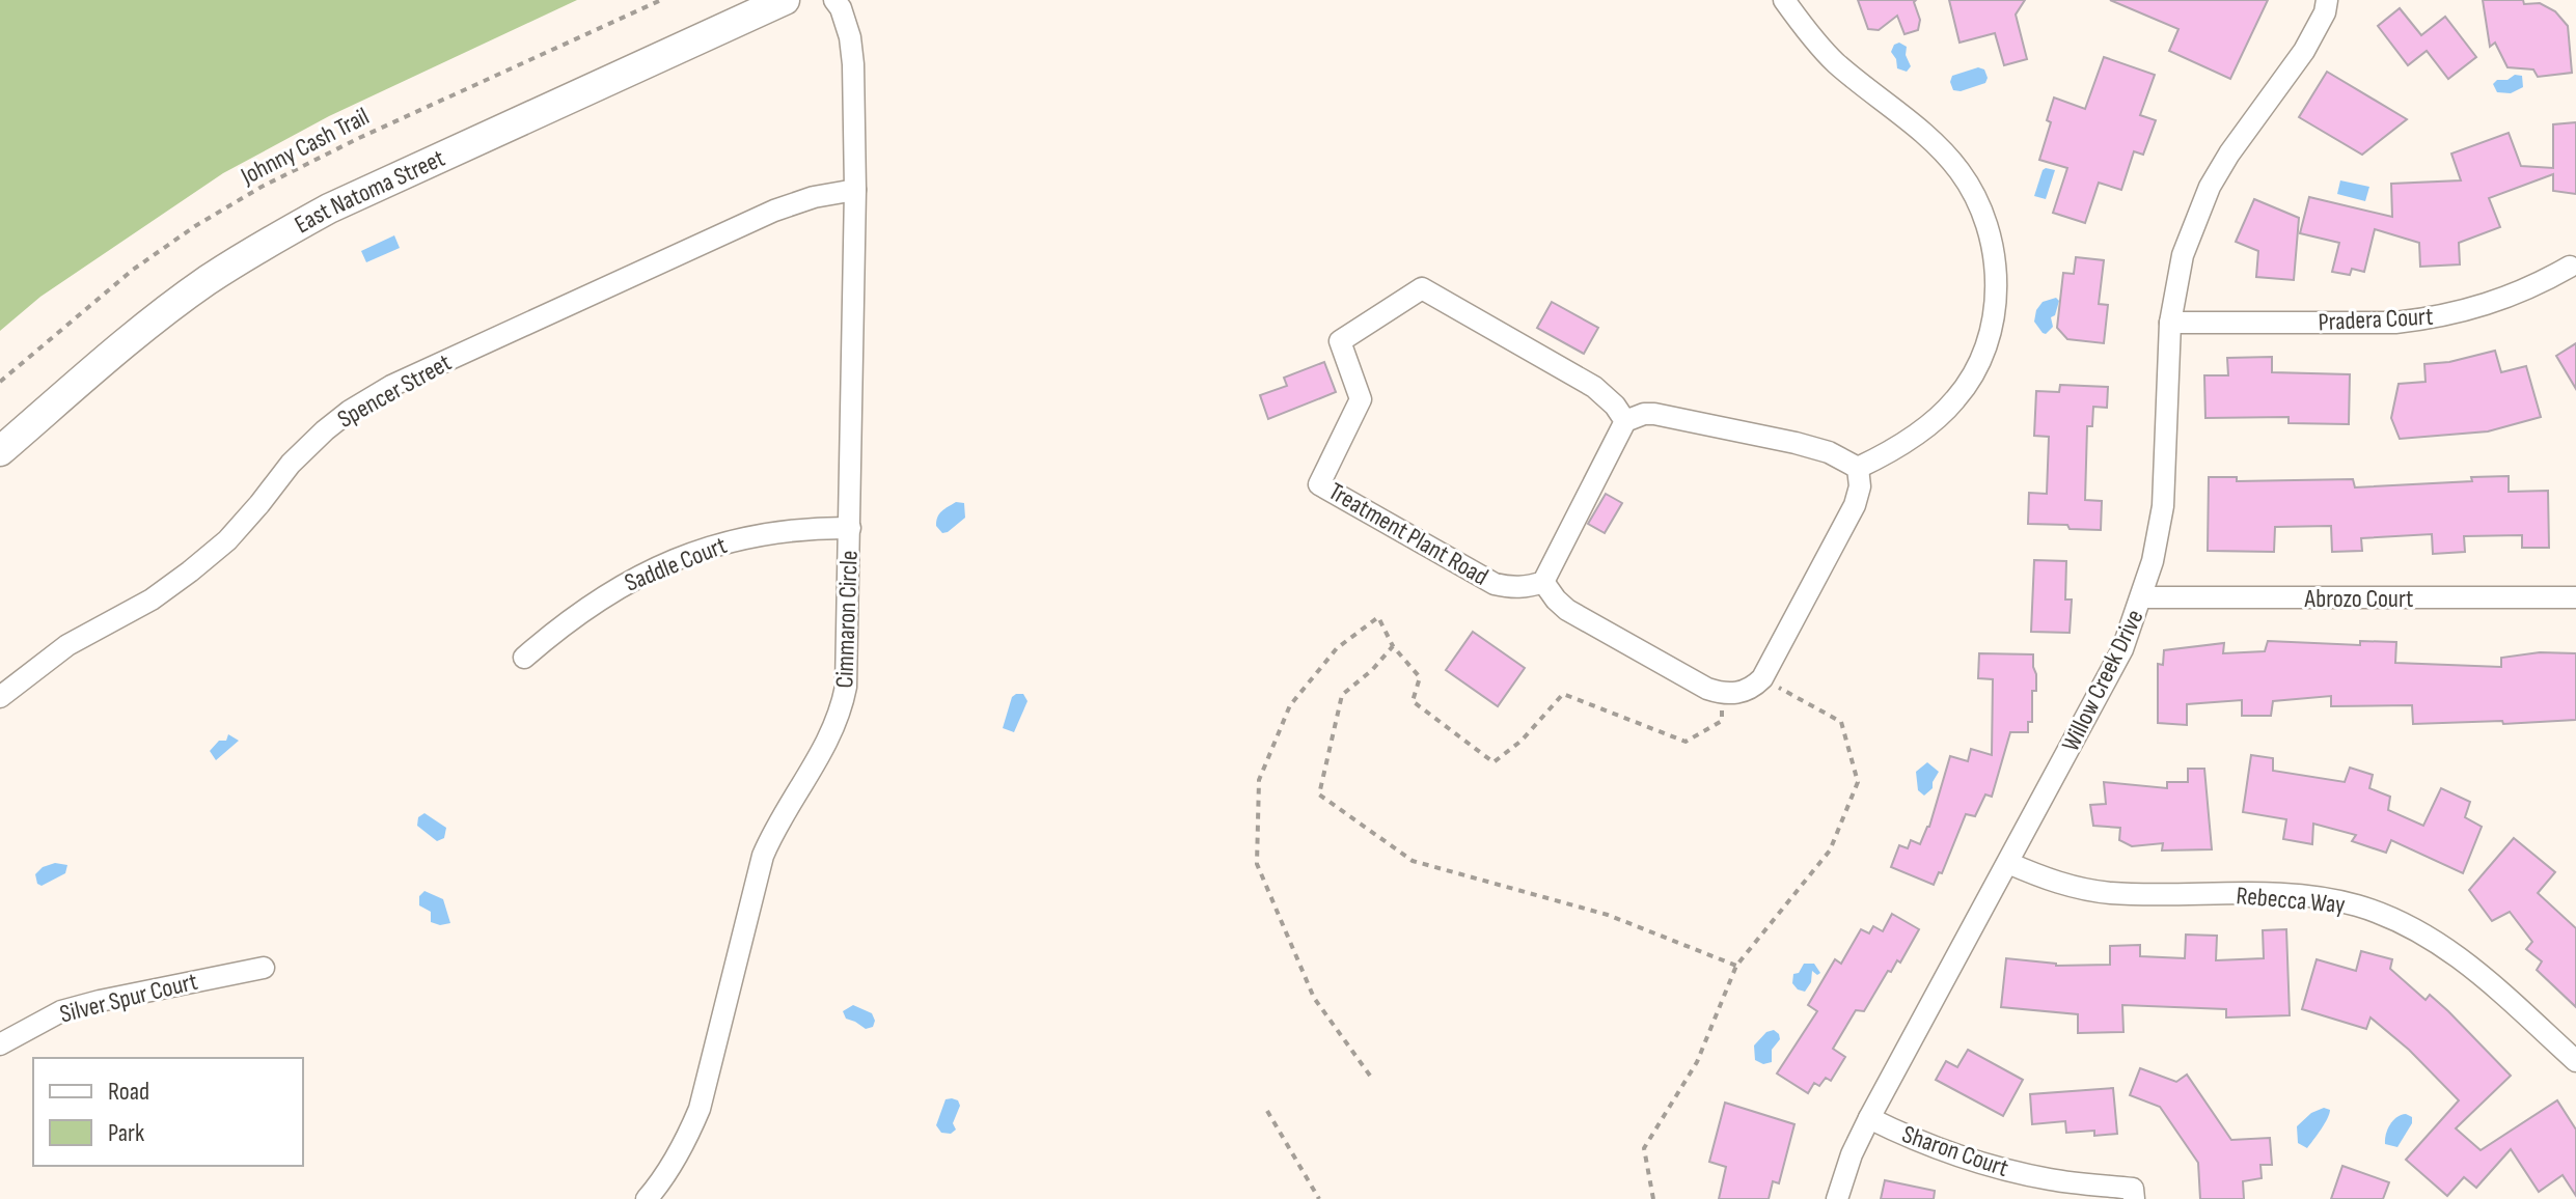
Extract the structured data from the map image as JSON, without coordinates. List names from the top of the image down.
{
  "streets": {
    "main road": ["East Natoma Street"],
    "street": [
      "Pradera Court",
      "Spencer Street",
      "Treatment Plant Road",
      "Saddle Court",
      "Abrozo Court",
      "Cimmaron Circle",
      "Willow Creek Drive",
      "Rebecca Way",
      "Silver Spur Court",
      "Sharon Court"
    ],
    "path": ["Johnny Cash Trail"]
  },
  "crossings": [
    ["Pradera Court", "Willow Creek Drive"],
    ["Spencer Street", "Cimmaron Circle"],
    ["Saddle Court", "Cimmaron Circle"],
    ["Abrozo Court", "Willow Creek Drive"],
    ["Willow Creek Drive", "Rebecca Way"],
    ["Willow Creek Drive", "Sharon Court"]
  ],
  "legend": ["Road", "Park"]
}
